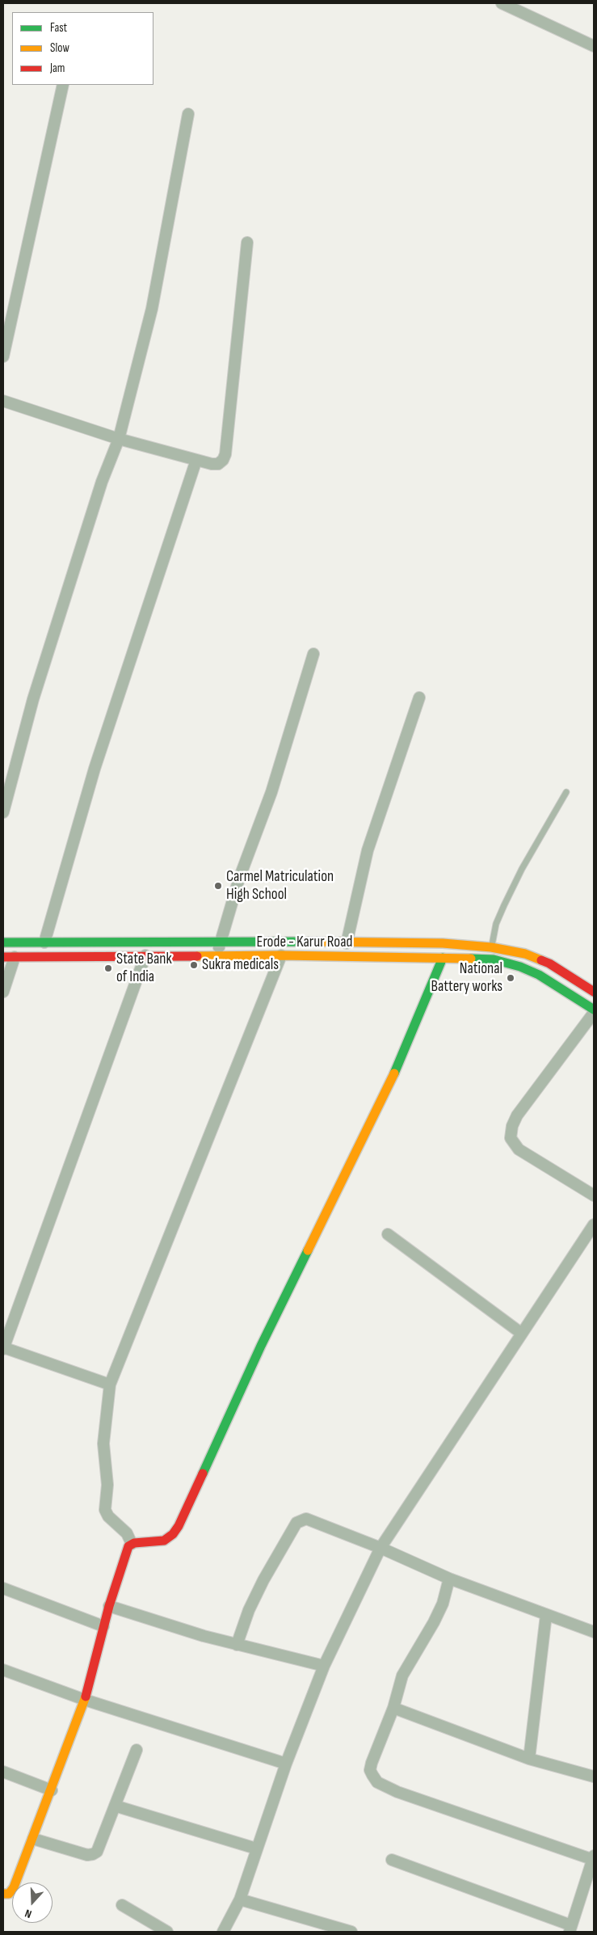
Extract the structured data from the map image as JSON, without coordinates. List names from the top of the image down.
{
  "streets": {
    "main road": ["Erode - Karur Road"]
  },
  "places": [
    "Carmel Matriculation High School",
    "Sukra medicals",
    "State Bank of India",
    "National Battery works"
  ],
  "legend": ["Fast", "Slow", "Jam"],
  "north": "bottom"
}
